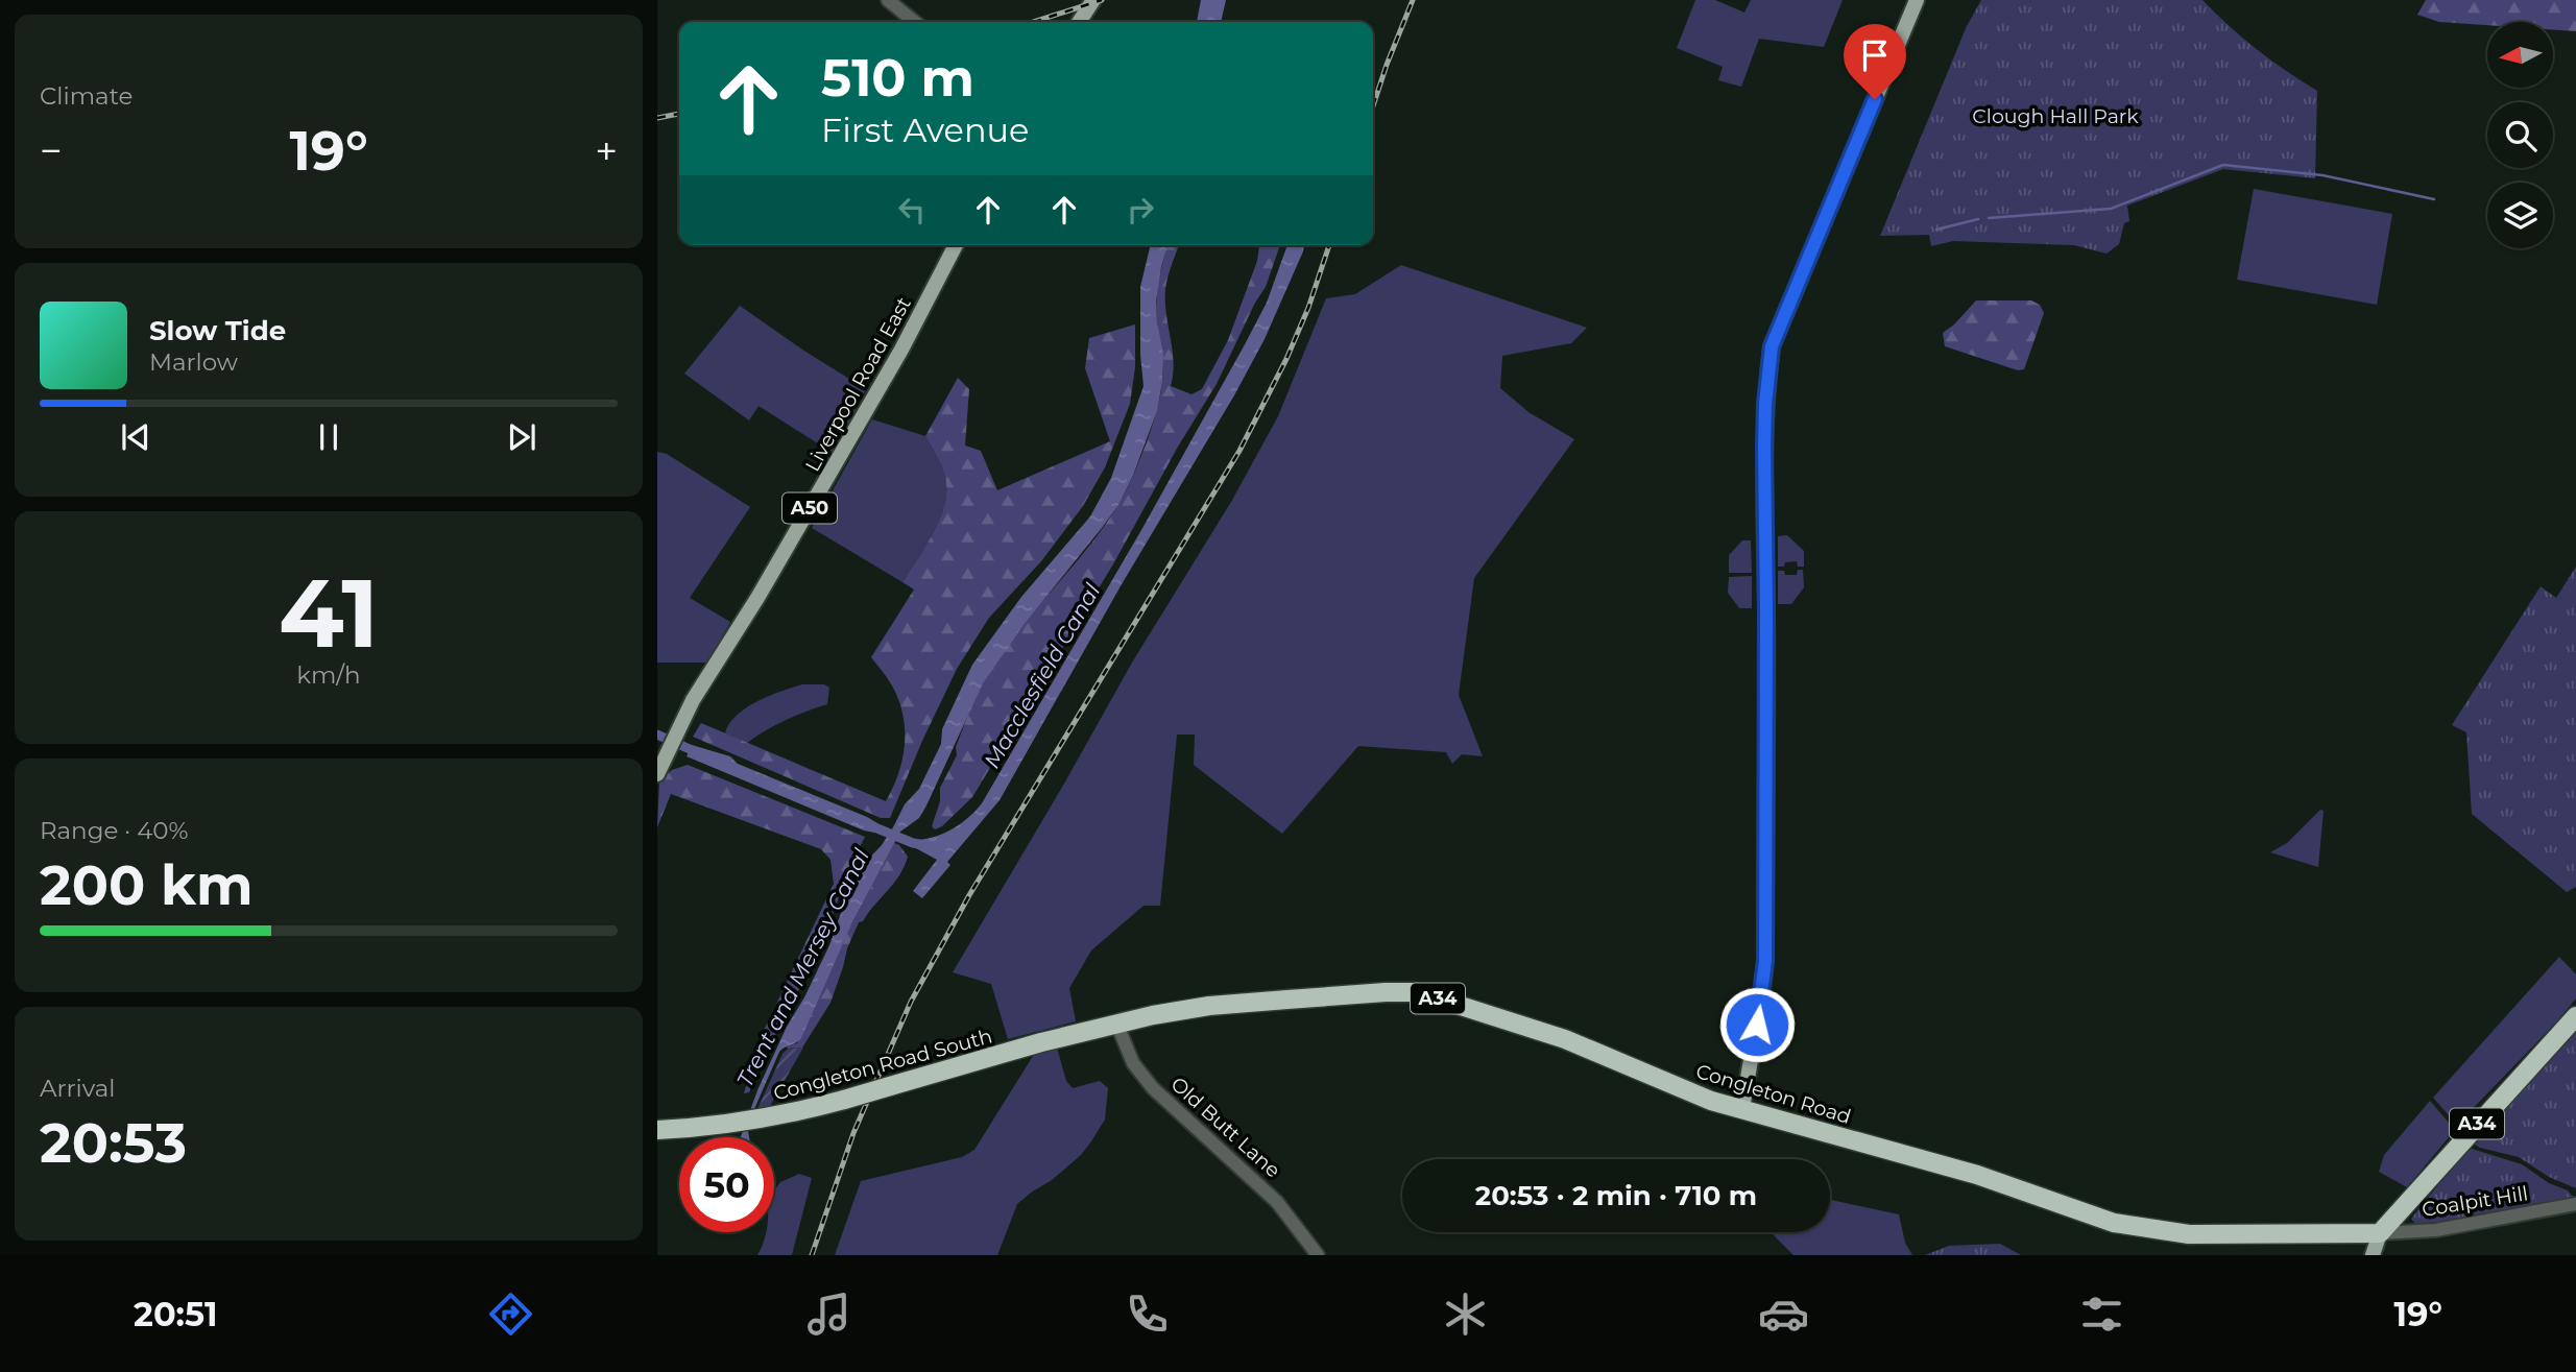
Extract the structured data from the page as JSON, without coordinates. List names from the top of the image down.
{
  "streets": {
    "highway": ["A34", "Congleton Road South", "Congleton Road"],
    "main road": ["Liverpool Road East", "A50"],
    "street": ["Old Butt Lane", "Coalpit Hill"]
  },
  "crossings": [
    ["A34", "Congleton Road"],
    ["A34", "Coalpit Hill"],
    ["Congleton Road South", "Congleton Road"],
    ["Congleton Road South", "Old Butt Lane"],
    ["Congleton Road", "Old Butt Lane"],
    ["Congleton Road", "Coalpit Hill"]
  ],
  "water": ["Macclesfield Canal", "Trent and Mersey Canal"],
  "parks": ["Clough Hall Park"],
  "north": "left",
  "page": {
    "tile": [
      "Climate",
      ["41", "km/h"],
      ["Range · 40%", "200 km"],
      ["Arrival", "20:53"]
    ],
    "turn": ["510 m", "First Avenue"],
    "heat": ["−", "19°", "+"],
    "song": ["Slow Tide", "Marlow"],
    "limit": "50",
    "trip": "20:53 · 2 min · 710 m",
    "tabs": ["20:51", "19°"]
  }
}
